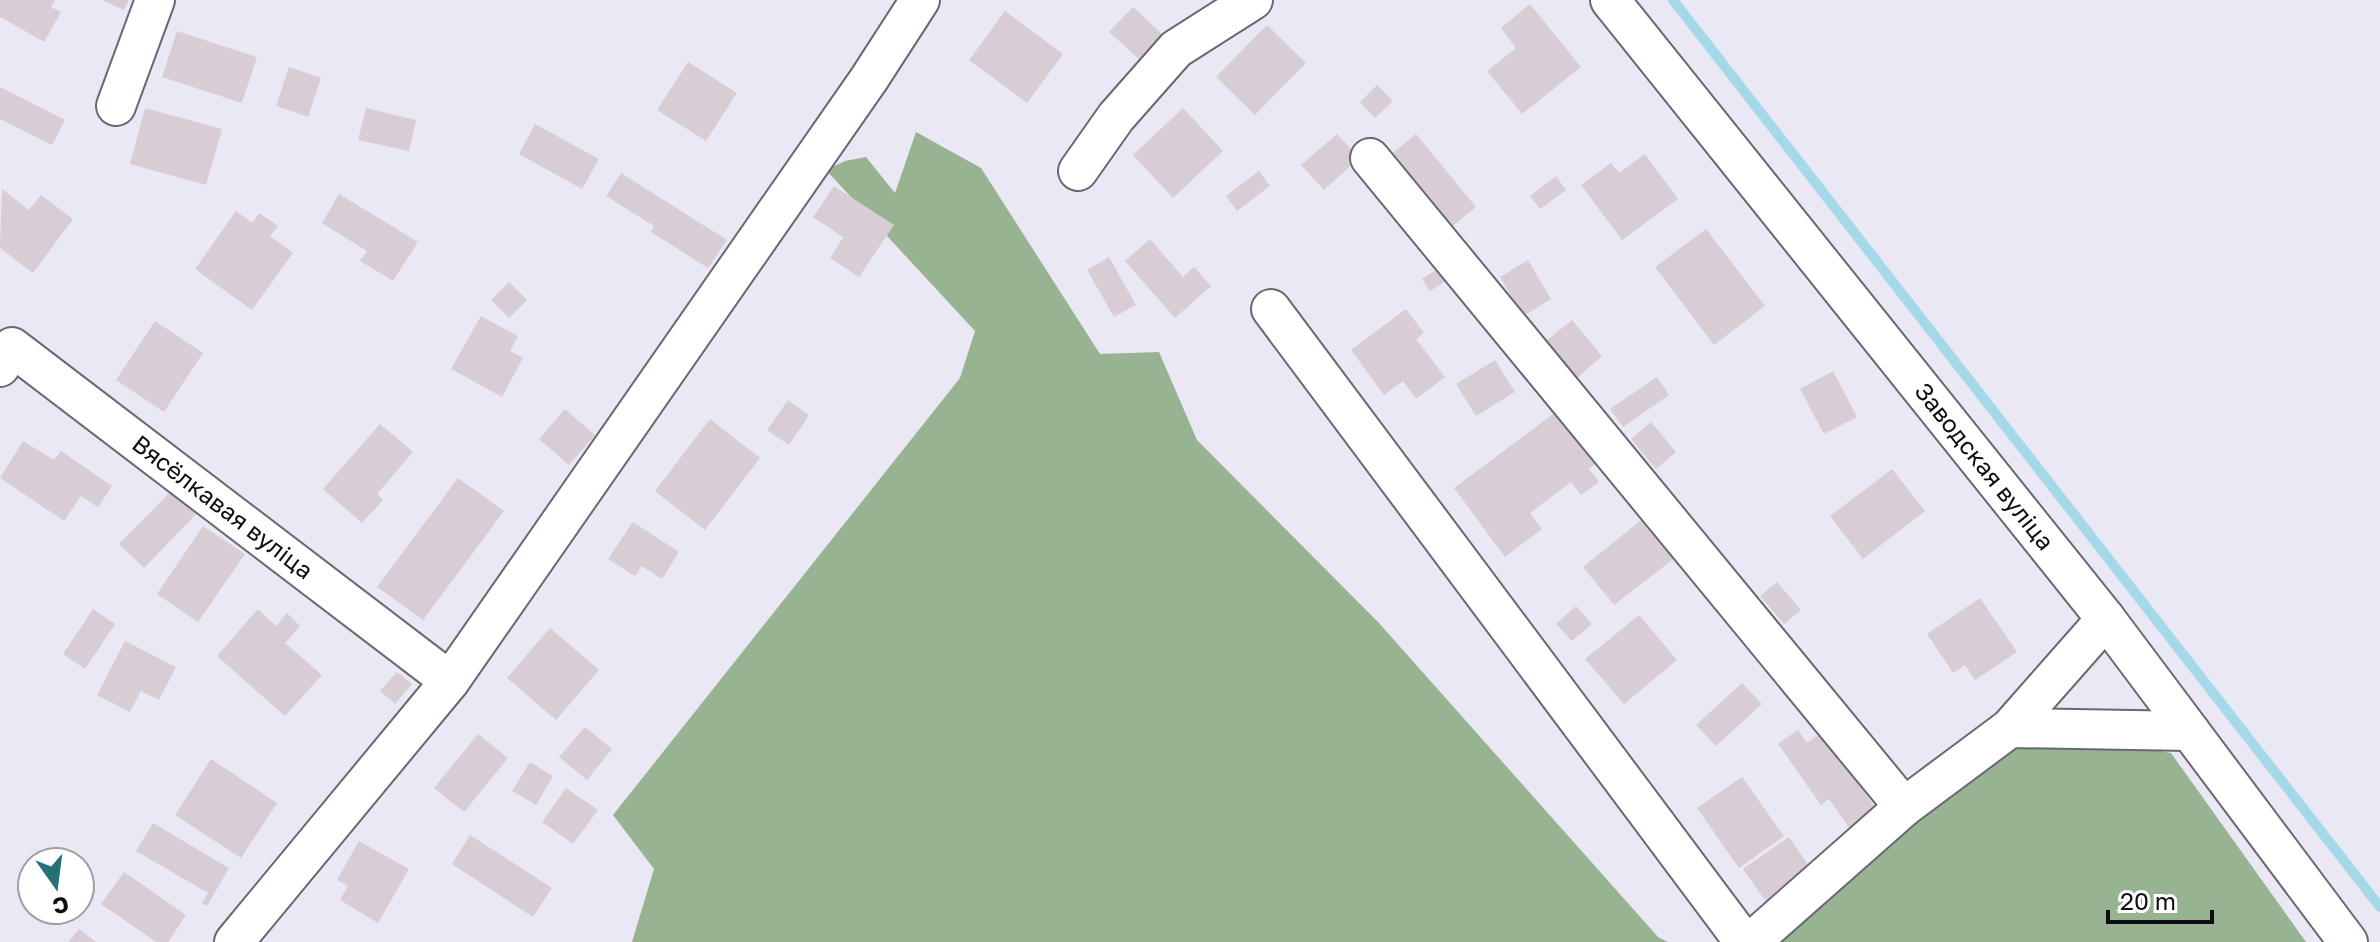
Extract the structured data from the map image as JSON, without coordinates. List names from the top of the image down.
{
  "streets": {
    "street": ["Заводская вуліца", "Вясёлкавая вуліца"]
  },
  "scale_bar": "20 m",
  "north": "bottom"
}
